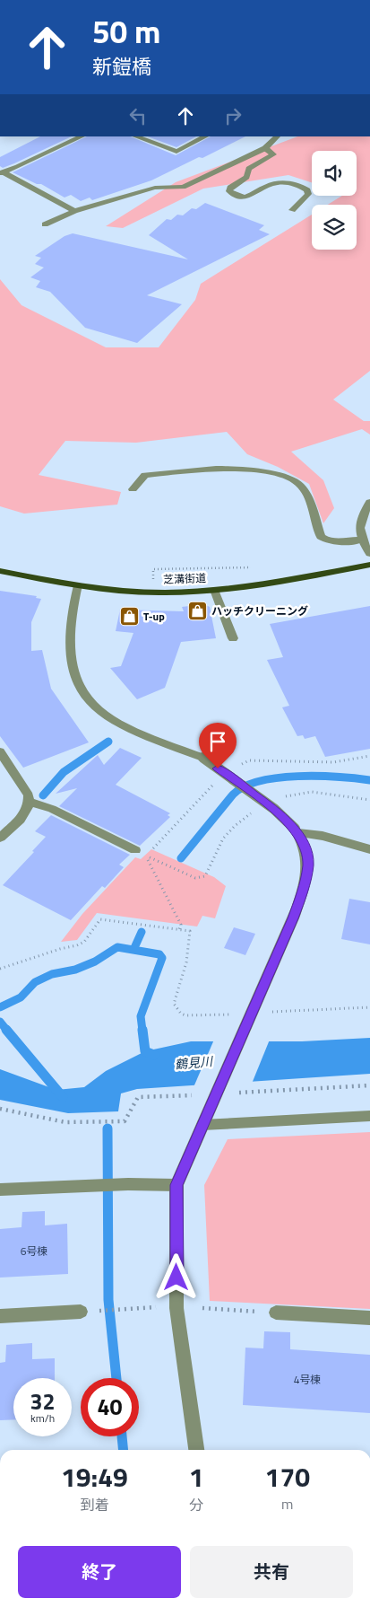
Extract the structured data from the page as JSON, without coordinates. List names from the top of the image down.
{
  "streets": {
    "main road": ["芝溝街道"]
  },
  "water": ["鶴見川"],
  "places": {
    "shop": ["ハッチクリーニング", "T-up"]
  },
  "house_numbers": ["6号棟", "4号棟"],
  "page": {
    "turn": ["50 m", "新鎧橋"],
    "speed": "32 km/h",
    "limit": "40",
    "eta": [
      "19:49",
      "到着",
      "1",
      "分",
      "170",
      "m"
    ],
    "buttons": ["終了", "共有"]
  }
}
